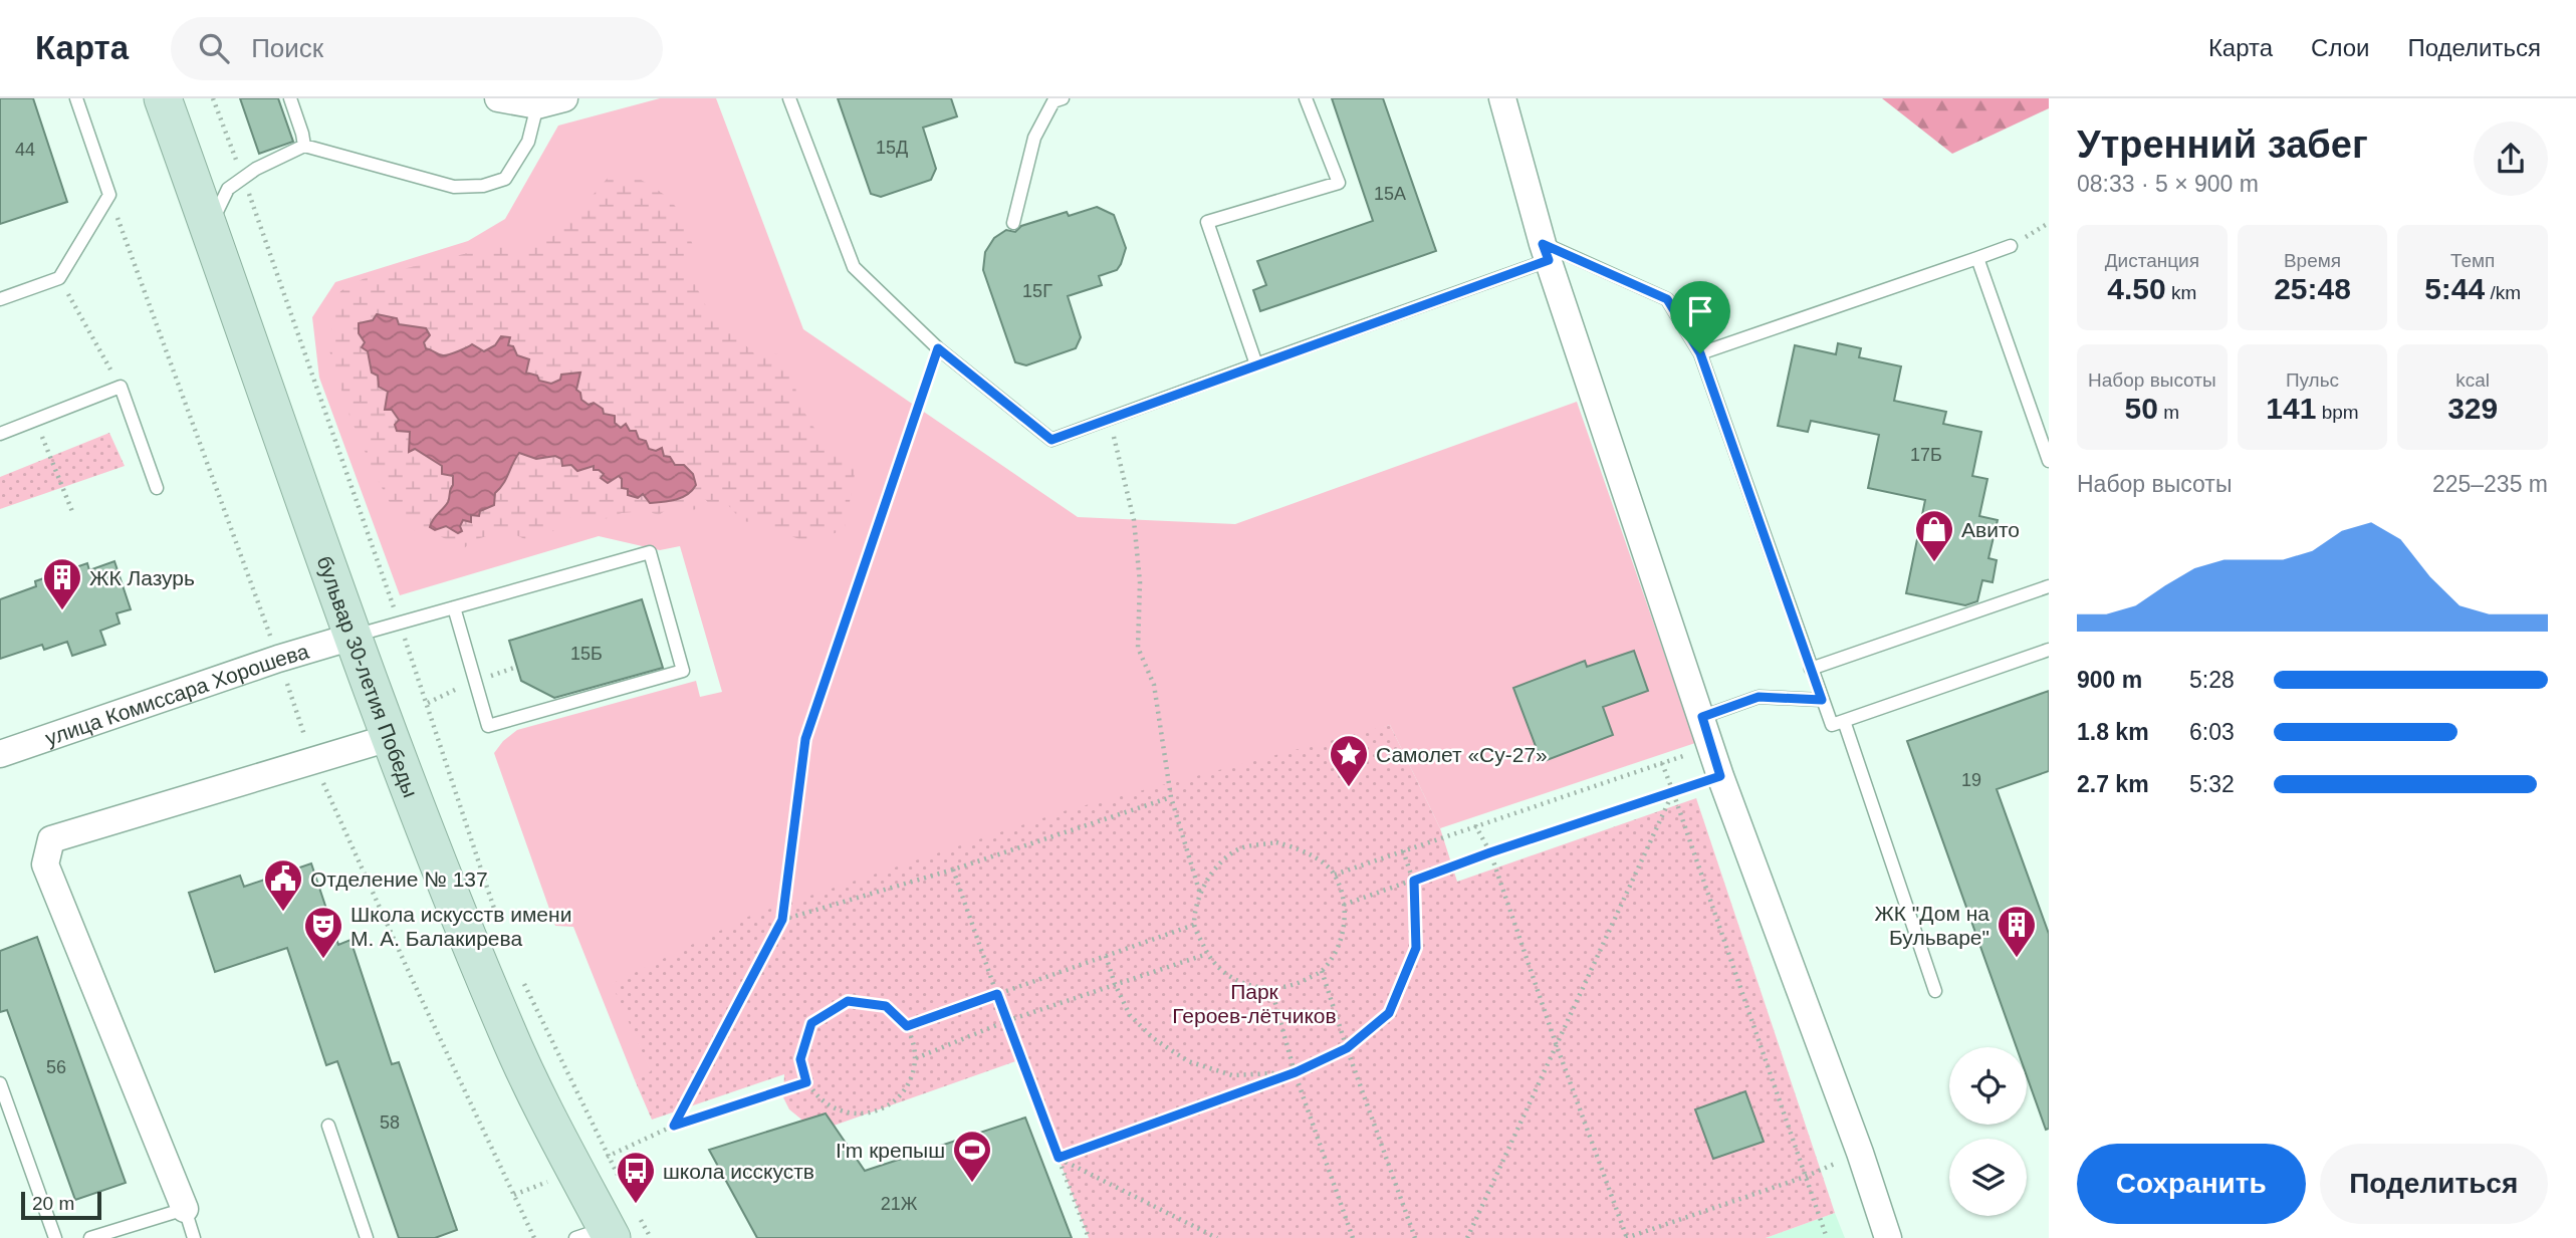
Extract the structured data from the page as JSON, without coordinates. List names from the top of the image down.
{
  "streets": {
    "main road": ["бульвар 30-летия Победы"],
    "street": ["улица Комиссара Хорошева"]
  },
  "crossings": [
    ["бульвар 30-летия Победы", "улица Комиссара Хорошева"]
  ],
  "parks": ["Парк Героев-лётчиков"],
  "places": {
    "shop": ["Авито"],
    "building": ["ЖК Лазурь", "ЖК \"Дом на Бульваре\""],
    "place": ["Самолет «Су-27»"],
    "public building": ["Отделение № 137"],
    "theatre": ["Школа искусств имени М. А. Балакирева"],
    "sports": ["I'm крепыш"],
    "bus stop": ["школа исскуств"]
  },
  "house_numbers": [
    "15Д",
    "44",
    "15А",
    "15Г",
    "17Б",
    "15Б",
    "19",
    "56",
    "58",
    "21Ж"
  ],
  "scale_bar": "20 m",
  "page": {
    "header": "Карта",
    "search": "Поиск",
    "nav": ["Карта", "Слои", "Поделиться"],
    "heading": ["Утренний забег", "08:33 · 5 × 900 m"],
    "stats": [
      ["Дистанция", "4.50 km"],
      ["Время", "25:48"],
      ["Темп", "5:44 /km"],
      ["Набор высоты", "50 m"],
      ["Пульс", "141 bpm"],
      ["kcal", "329"]
    ],
    "chart": ["Набор высоты", "225–235 m"],
    "list": [
      {
        "name": "900 m",
        "note": "5:28"
      },
      {
        "name": "1.8 km",
        "note": "6:03"
      },
      {
        "name": "2.7 km",
        "note": "5:32"
      }
    ],
    "buttons": ["Сохранить", "Поделиться"],
    "scale": "20 m"
  }
}
